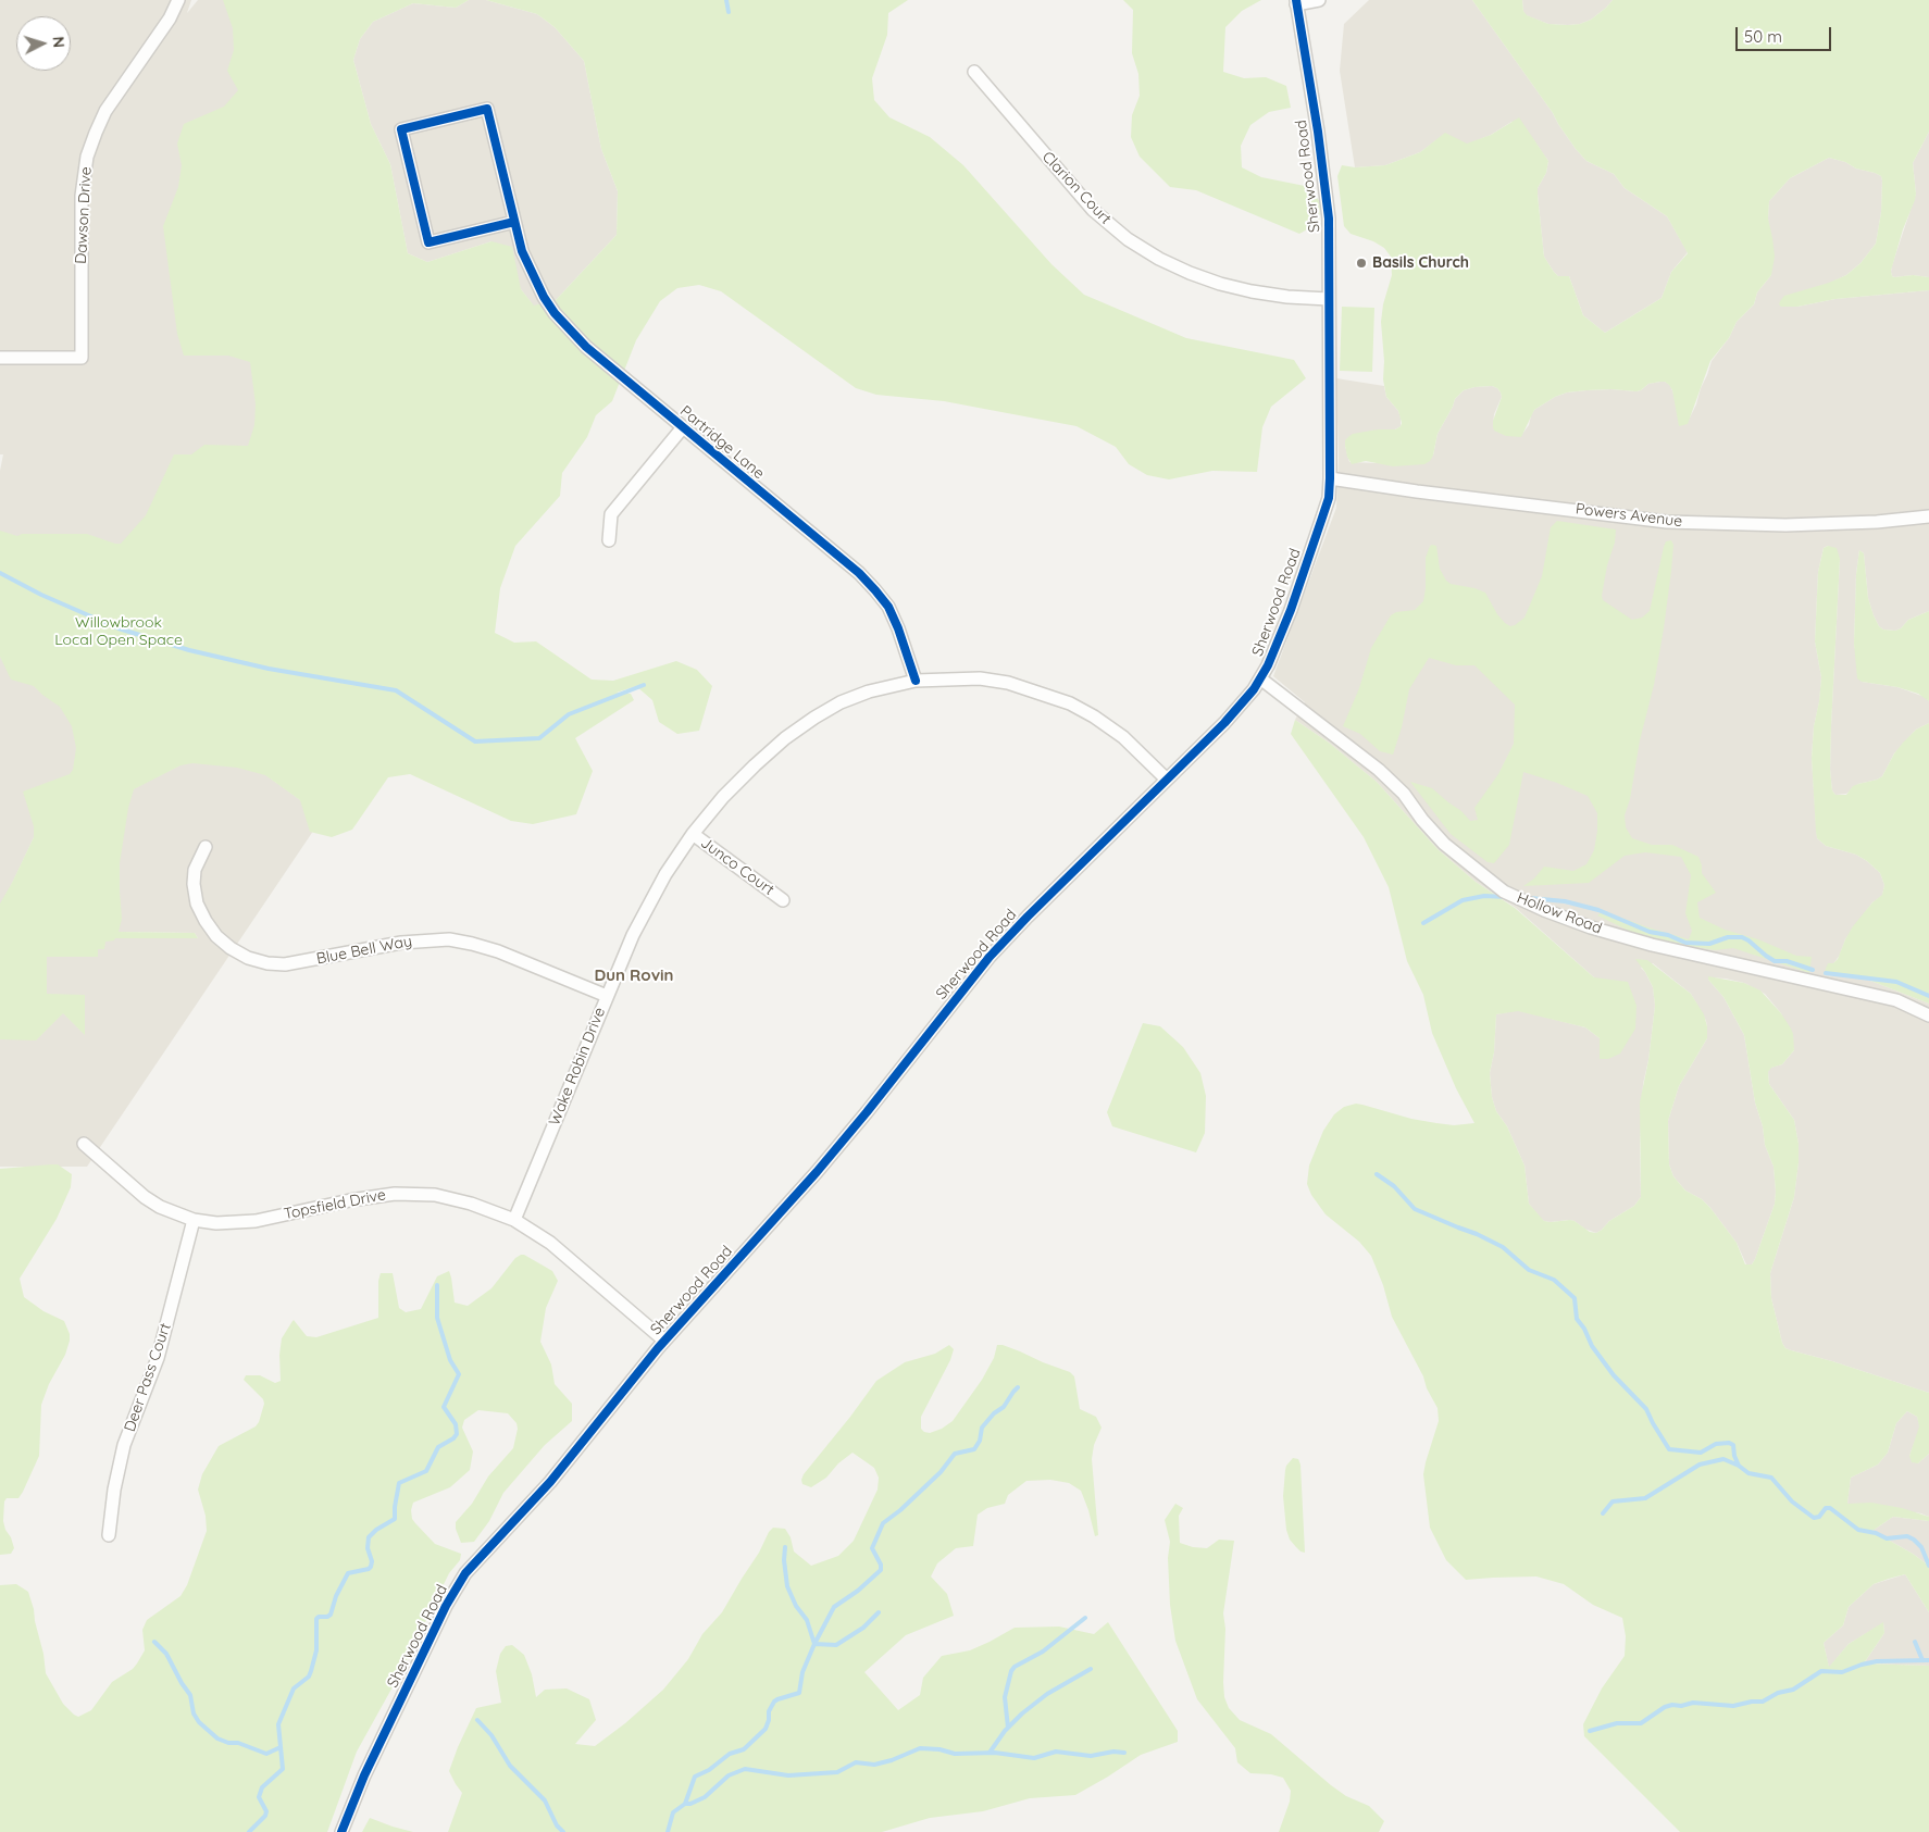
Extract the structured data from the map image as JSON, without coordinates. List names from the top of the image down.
{
  "streets": {
    "street": [
      "Sherwood Road",
      "Clarion Court",
      "Dawson Drive",
      "Partridge Lane",
      "Powers Avenue",
      "Junco Court",
      "Hollow Road",
      "Blue Bell Way",
      "Wake Robin Drive",
      "Topsfield Drive",
      "Deer Pass Court"
    ]
  },
  "crossings": [
    ["Sherwood Road", "Clarion Court"],
    ["Sherwood Road", "Powers Avenue"],
    ["Sherwood Road", "Hollow Road"],
    ["Sherwood Road", "Wake Robin Drive"],
    ["Sherwood Road", "Topsfield Drive"],
    ["Partridge Lane", "Wake Robin Drive"],
    ["Junco Court", "Wake Robin Drive"],
    ["Blue Bell Way", "Wake Robin Drive"],
    ["Wake Robin Drive", "Topsfield Drive"],
    ["Topsfield Drive", "Deer Pass Court"]
  ],
  "districts": ["Dun Rovin"],
  "parks": ["Willowbrook Local Open Space"],
  "places": ["Basils Church"],
  "scale_bar": "50 m",
  "north": "right"
}
